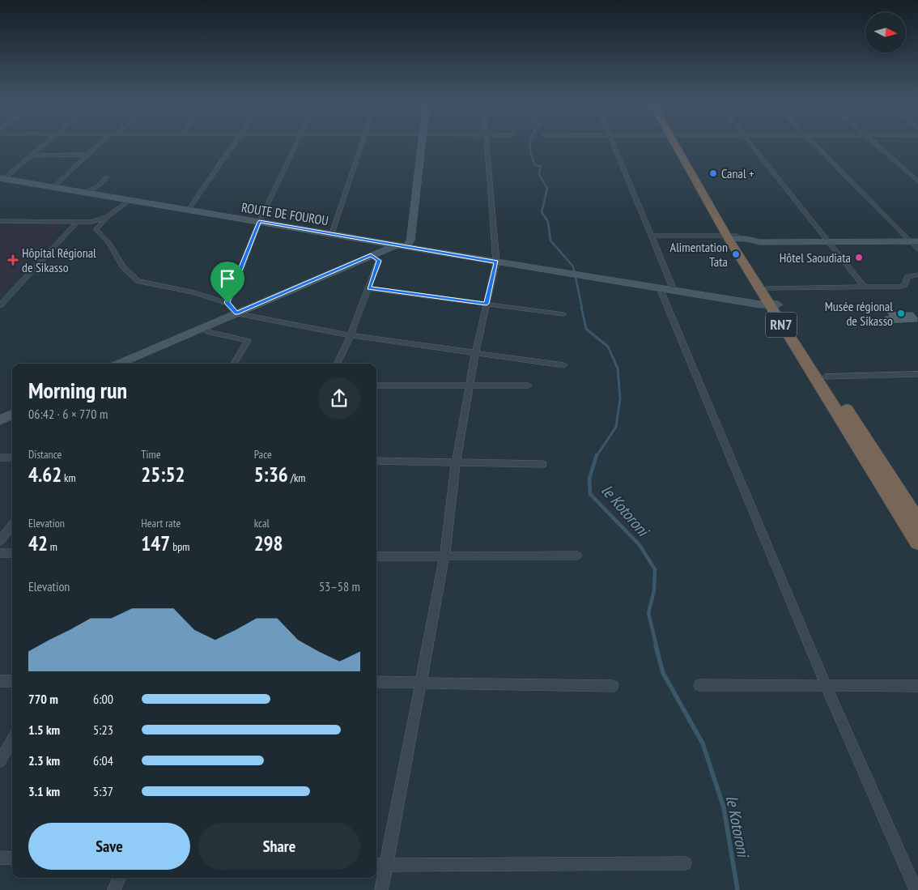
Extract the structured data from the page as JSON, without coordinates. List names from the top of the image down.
{
  "streets": {
    "highway": ["RN7"],
    "street": ["ROUTE DE FOUROU"]
  },
  "crossings": [
    ["ROUTE DE FOUROU", "RN7"]
  ],
  "water": ["le Kotoroni"],
  "places": {
    "other": [
      "Canal +",
      "Alimentation Tata",
      "Hôtel Saoudiata",
      "Musée régional de Sikasso"
    ],
    "health": ["Hôpital Régional de Sikasso"]
  },
  "north": "right",
  "page": {
    "heading": ["Morning run", "06:42 · 6 × 770 m"],
    "stats": [
      ["Distance", "4.62 km"],
      ["Time", "25:52"],
      ["Pace", "5:36 /km"],
      ["Elevation", "42 m"],
      ["Heart rate", "147 bpm"],
      ["kcal", "298"]
    ],
    "chart": ["Elevation", "53–58 m"],
    "list": [
      {
        "name": "770 m",
        "note": "6:00"
      },
      {
        "name": "1.5 km",
        "note": "5:23"
      },
      {
        "name": "2.3 km",
        "note": "6:04"
      },
      {
        "name": "3.1 km",
        "note": "5:37"
      }
    ],
    "buttons": ["Save", "Share"]
  }
}
